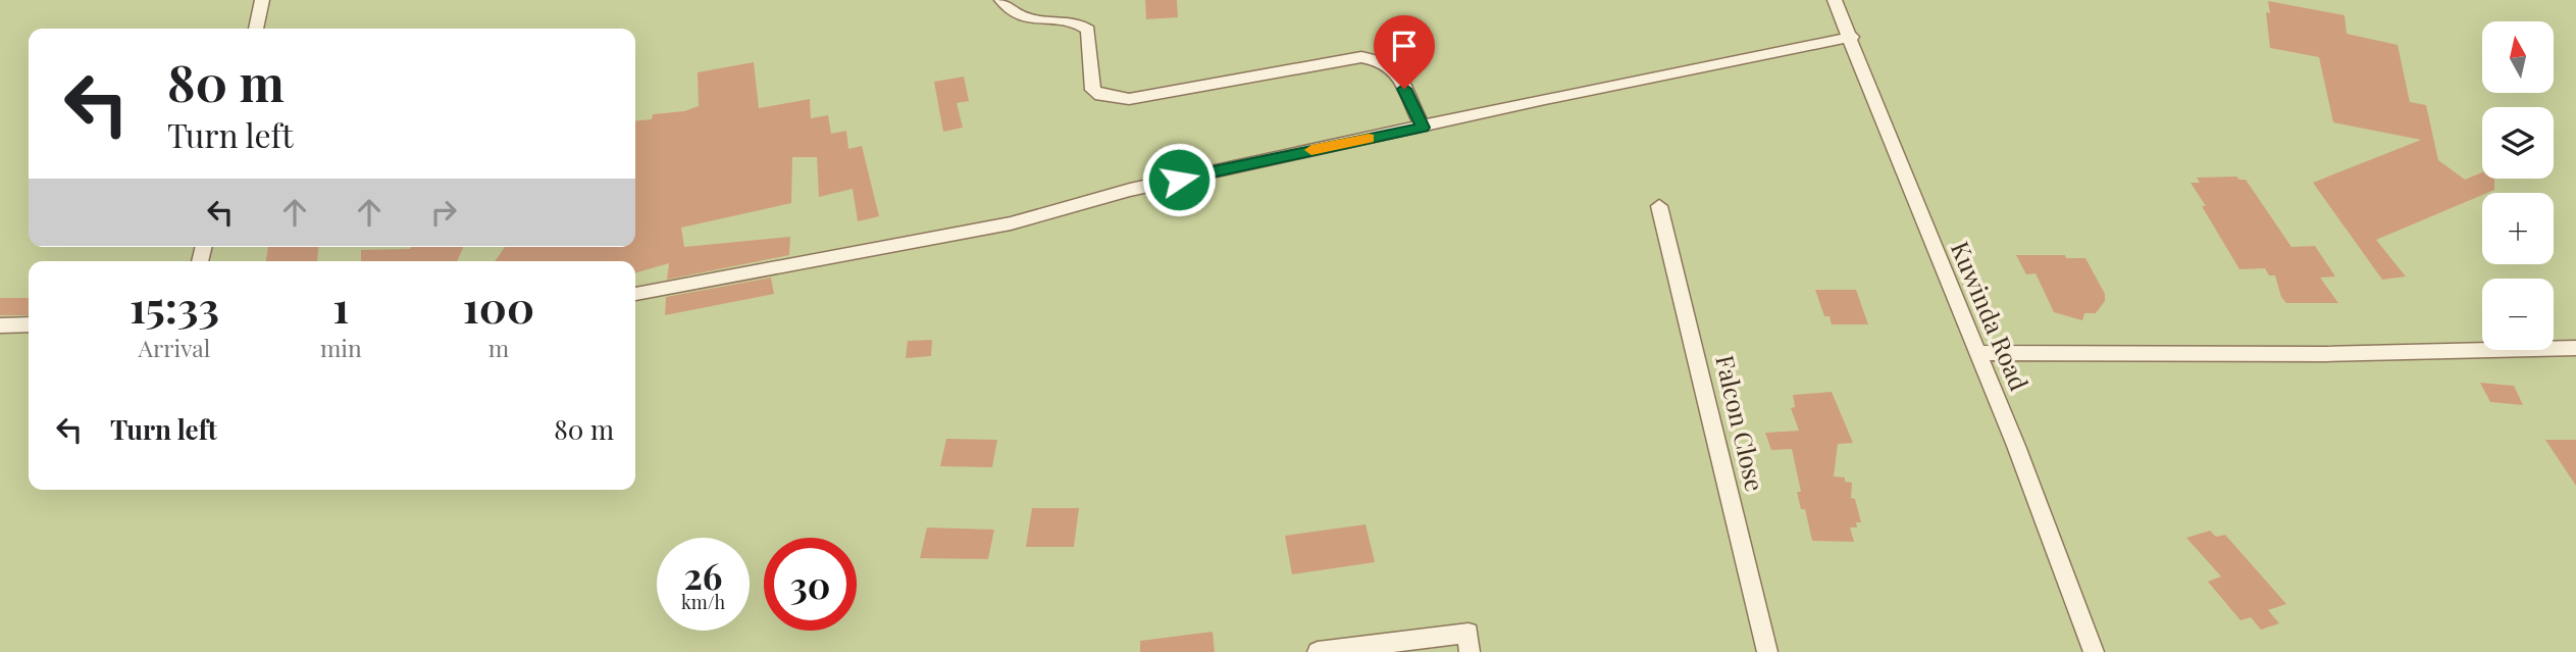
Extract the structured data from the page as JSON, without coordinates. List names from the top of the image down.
{
  "streets": {
    "street": ["Kuwinda Road", "Falcon Close"]
  },
  "north": "top",
  "page": {
    "map_buttons": ["+", "−"],
    "turn": ["80 m", "Turn left"],
    "eta": [
      "15:33",
      "Arrival",
      "1",
      "min",
      "100",
      "m"
    ],
    "list": [
      {
        "name": "Turn left",
        "value": "80 m"
      }
    ],
    "speed": "26 km/h",
    "limit": "30"
  }
}
